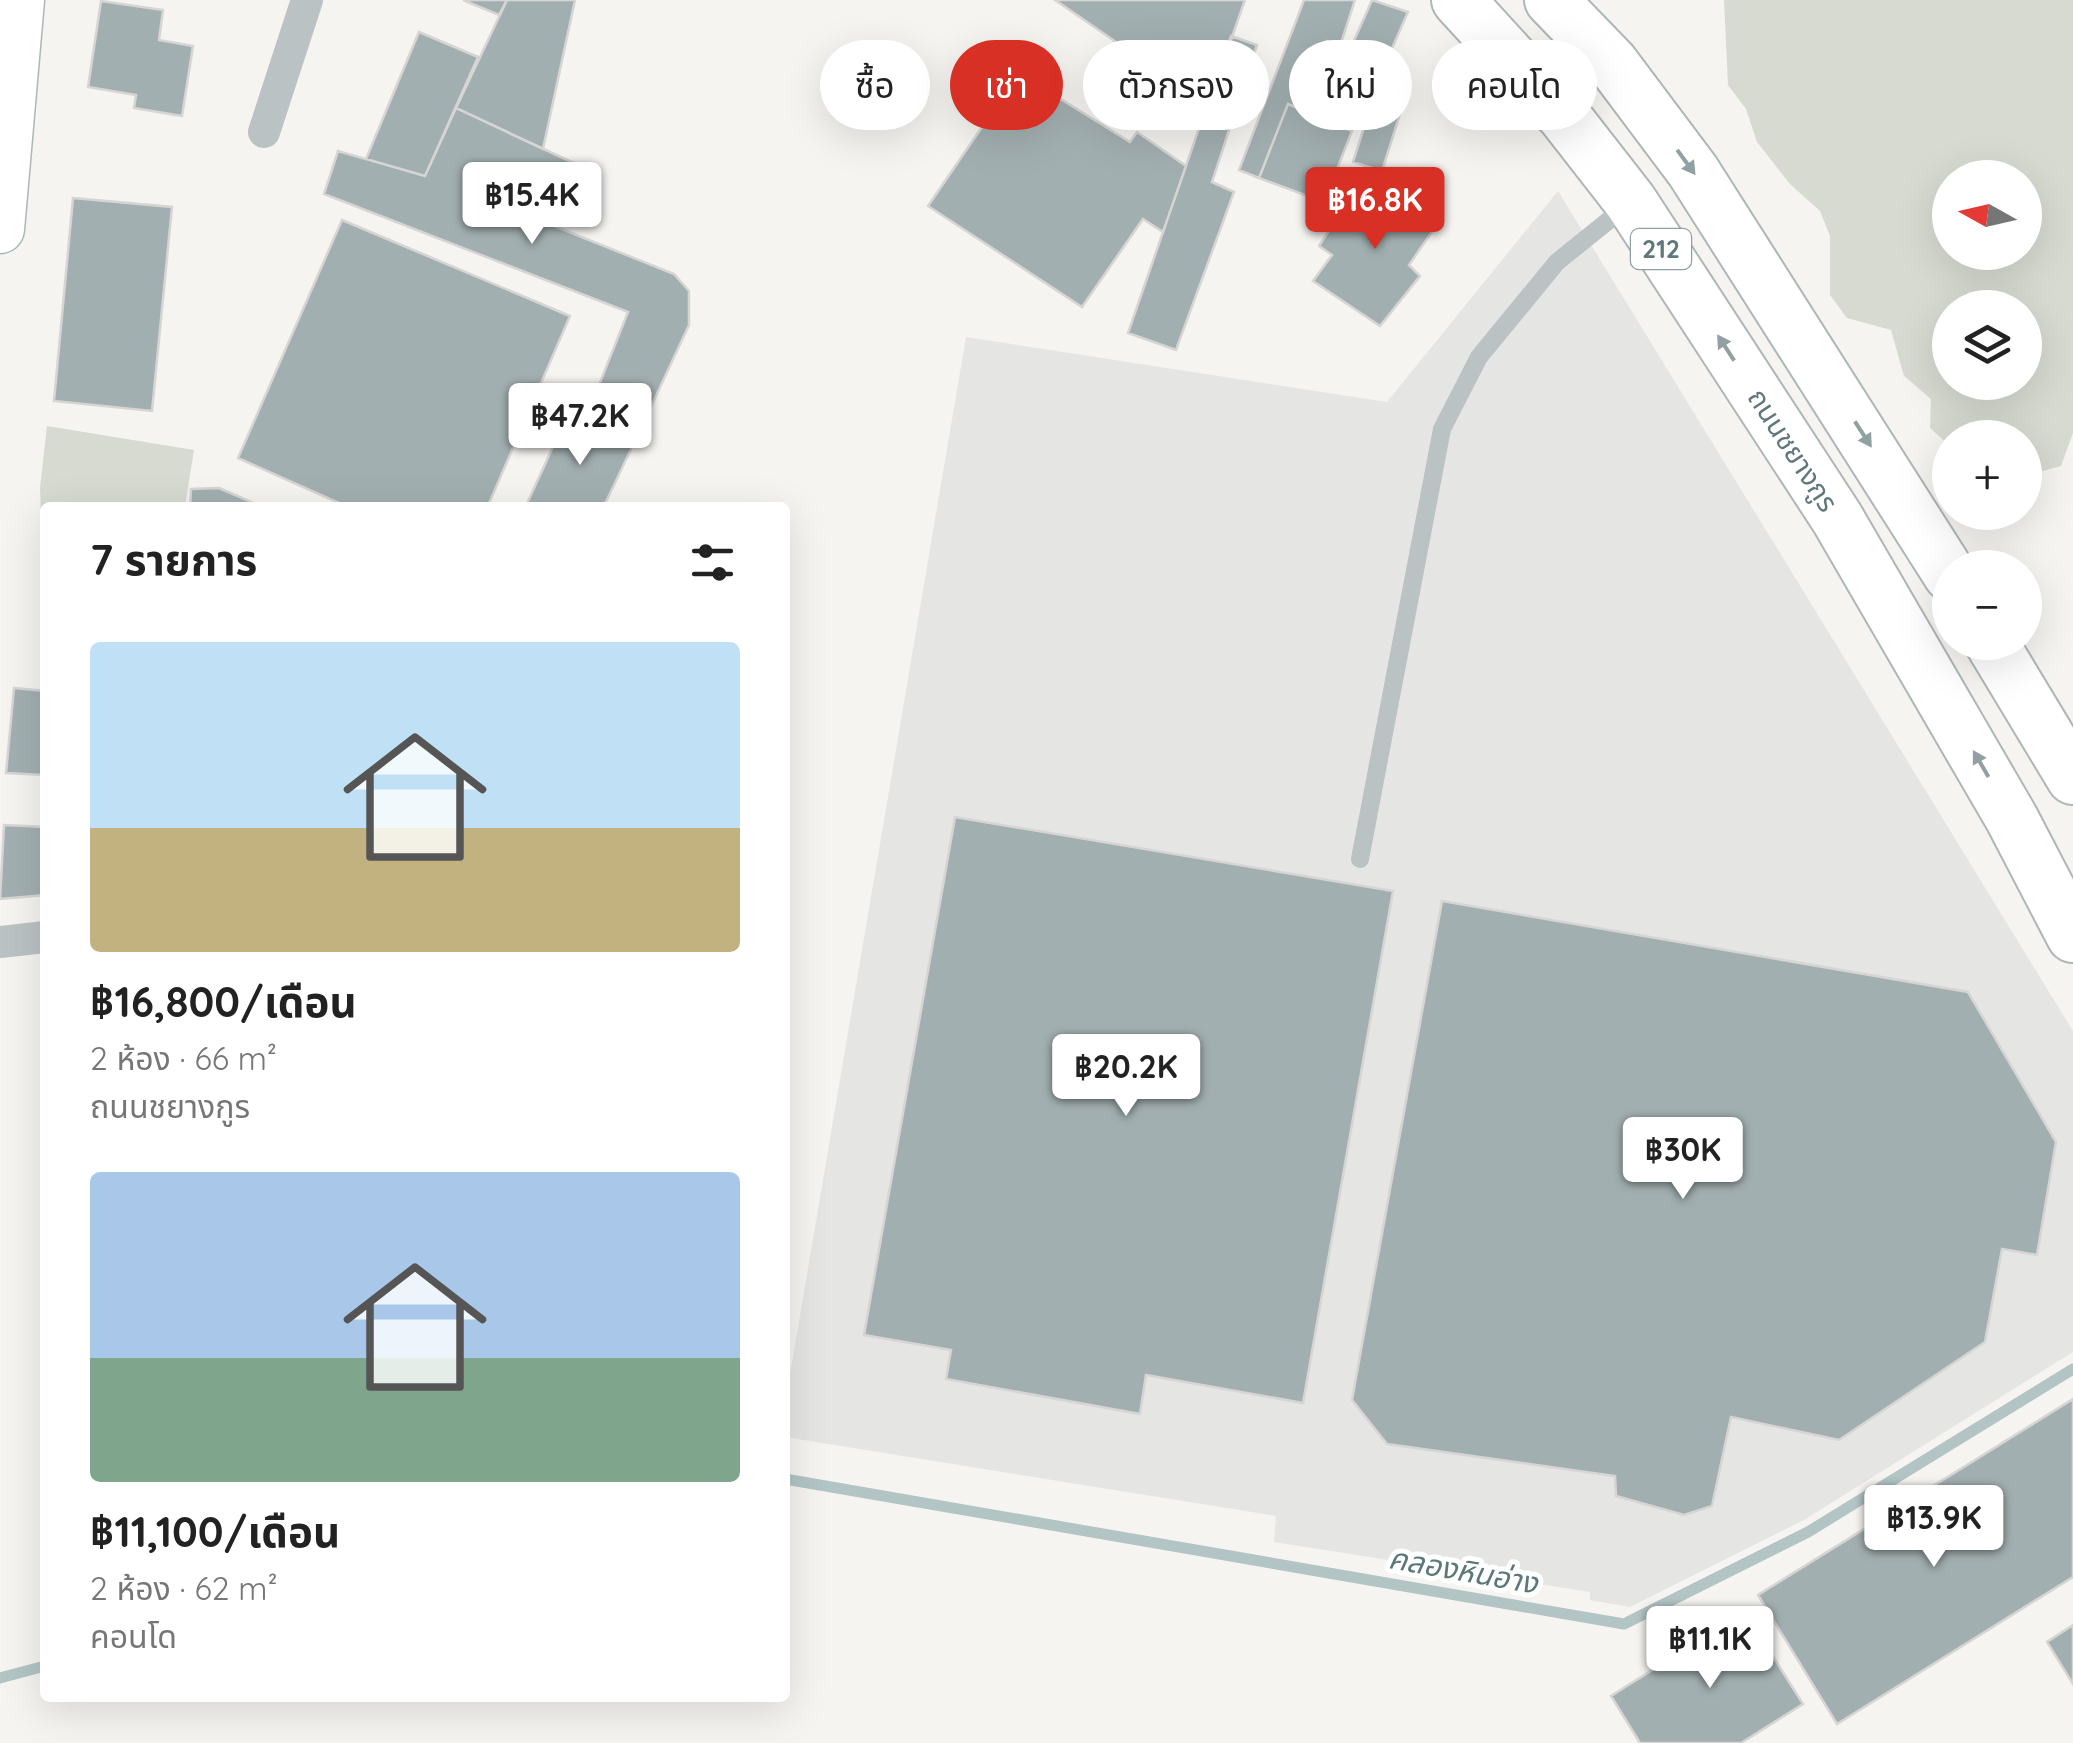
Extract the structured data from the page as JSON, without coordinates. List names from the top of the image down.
{
  "streets": {
    "main road": ["212", "ถนนชยางกูร"]
  },
  "water": ["คลองหินอ่าง"],
  "north": "left",
  "page": {
    "chip": [
      "ซื้อ",
      "เช่า",
      "ตัวกรอง",
      "ใหม่",
      "คอนโด"
    ],
    "map_buttons": ["+", "−"],
    "price": [
      "฿15.4K",
      "฿16.8K",
      "฿47.2K",
      "฿20.2K",
      "฿30K",
      "฿13.9K",
      "฿11.1K"
    ],
    "heading": "7 รายการ",
    "list": [
      {
        "name": "฿16,800/เดือน",
        "note": "2 ห้อง · 66 m² · ถนนชยางกูร"
      },
      {
        "name": "฿11,100/เดือน",
        "note": "2 ห้อง · 62 m² · คอนโด"
      }
    ]
  }
}
